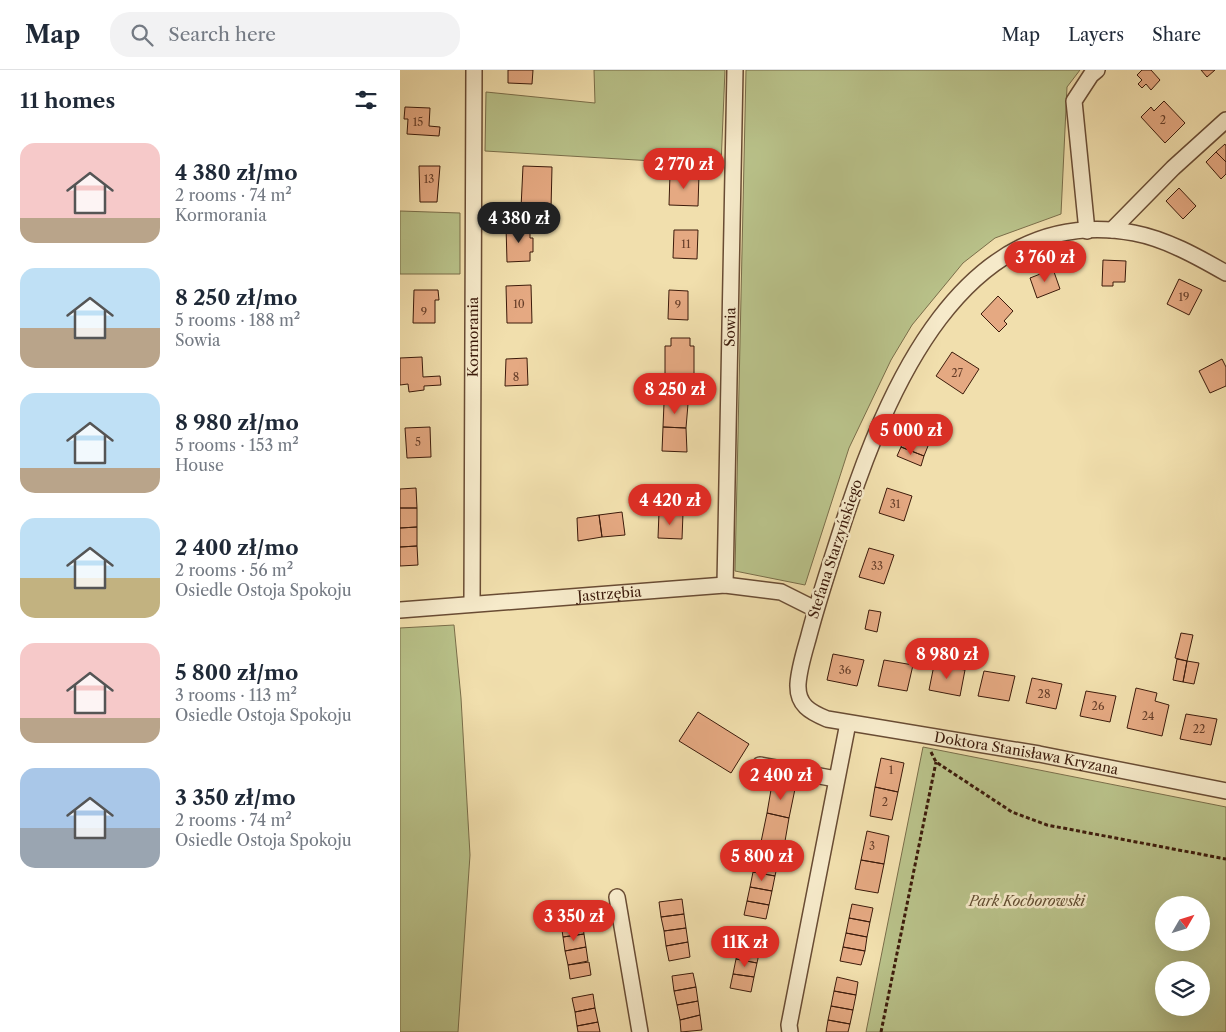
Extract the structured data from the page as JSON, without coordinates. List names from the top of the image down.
{
  "streets": {
    "street": [
      "Sowia",
      "Kormorania",
      "Stefana Starzyńskiego",
      "Jastrzębia",
      "Doktora Stanisława Kryzana"
    ]
  },
  "crossings": [
    ["Sowia", "Jastrzębia"],
    ["Kormorania", "Jastrzębia"],
    ["Stefana Starzyńskiego", "Jastrzębia"],
    ["Stefana Starzyńskiego", "Doktora Stanisława Kryzana"]
  ],
  "parks": ["Park Kocborowski"],
  "house_numbers": [
    "2",
    "15",
    "13",
    "11",
    "19",
    "10",
    "9",
    "9",
    "27",
    "8",
    "5",
    "31",
    "33",
    "36",
    "28",
    "26",
    "24",
    "22",
    "1",
    "2",
    "3"
  ],
  "north": "top right",
  "page": {
    "header": "Map",
    "search": "Search here",
    "nav": ["Map", "Layers", "Share"],
    "heading": "11 homes",
    "list": [
      {
        "name": "4 380 zł/mo",
        "note": "2 rooms · 74 m² · Kormorania"
      },
      {
        "name": "8 250 zł/mo",
        "note": "5 rooms · 188 m² · Sowia"
      },
      {
        "name": "8 980 zł/mo",
        "note": "5 rooms · 153 m² · House"
      },
      {
        "name": "2 400 zł/mo",
        "note": "2 rooms · 56 m² · Osiedle Ostoja Spokoju"
      },
      {
        "name": "5 800 zł/mo",
        "note": "3 rooms · 113 m² · Osiedle Ostoja Spokoju"
      },
      {
        "name": "3 350 zł/mo",
        "note": "2 rooms · 74 m² · Osiedle Ostoja Spokoju"
      }
    ],
    "price": [
      "2 770 zł",
      "4 380 zł",
      "3 760 zł",
      "8 250 zł",
      "5 000 zł",
      "4 420 zł",
      "8 980 zł",
      "2 400 zł",
      "5 800 zł",
      "3 350 zł",
      "11K zł"
    ]
  }
}
